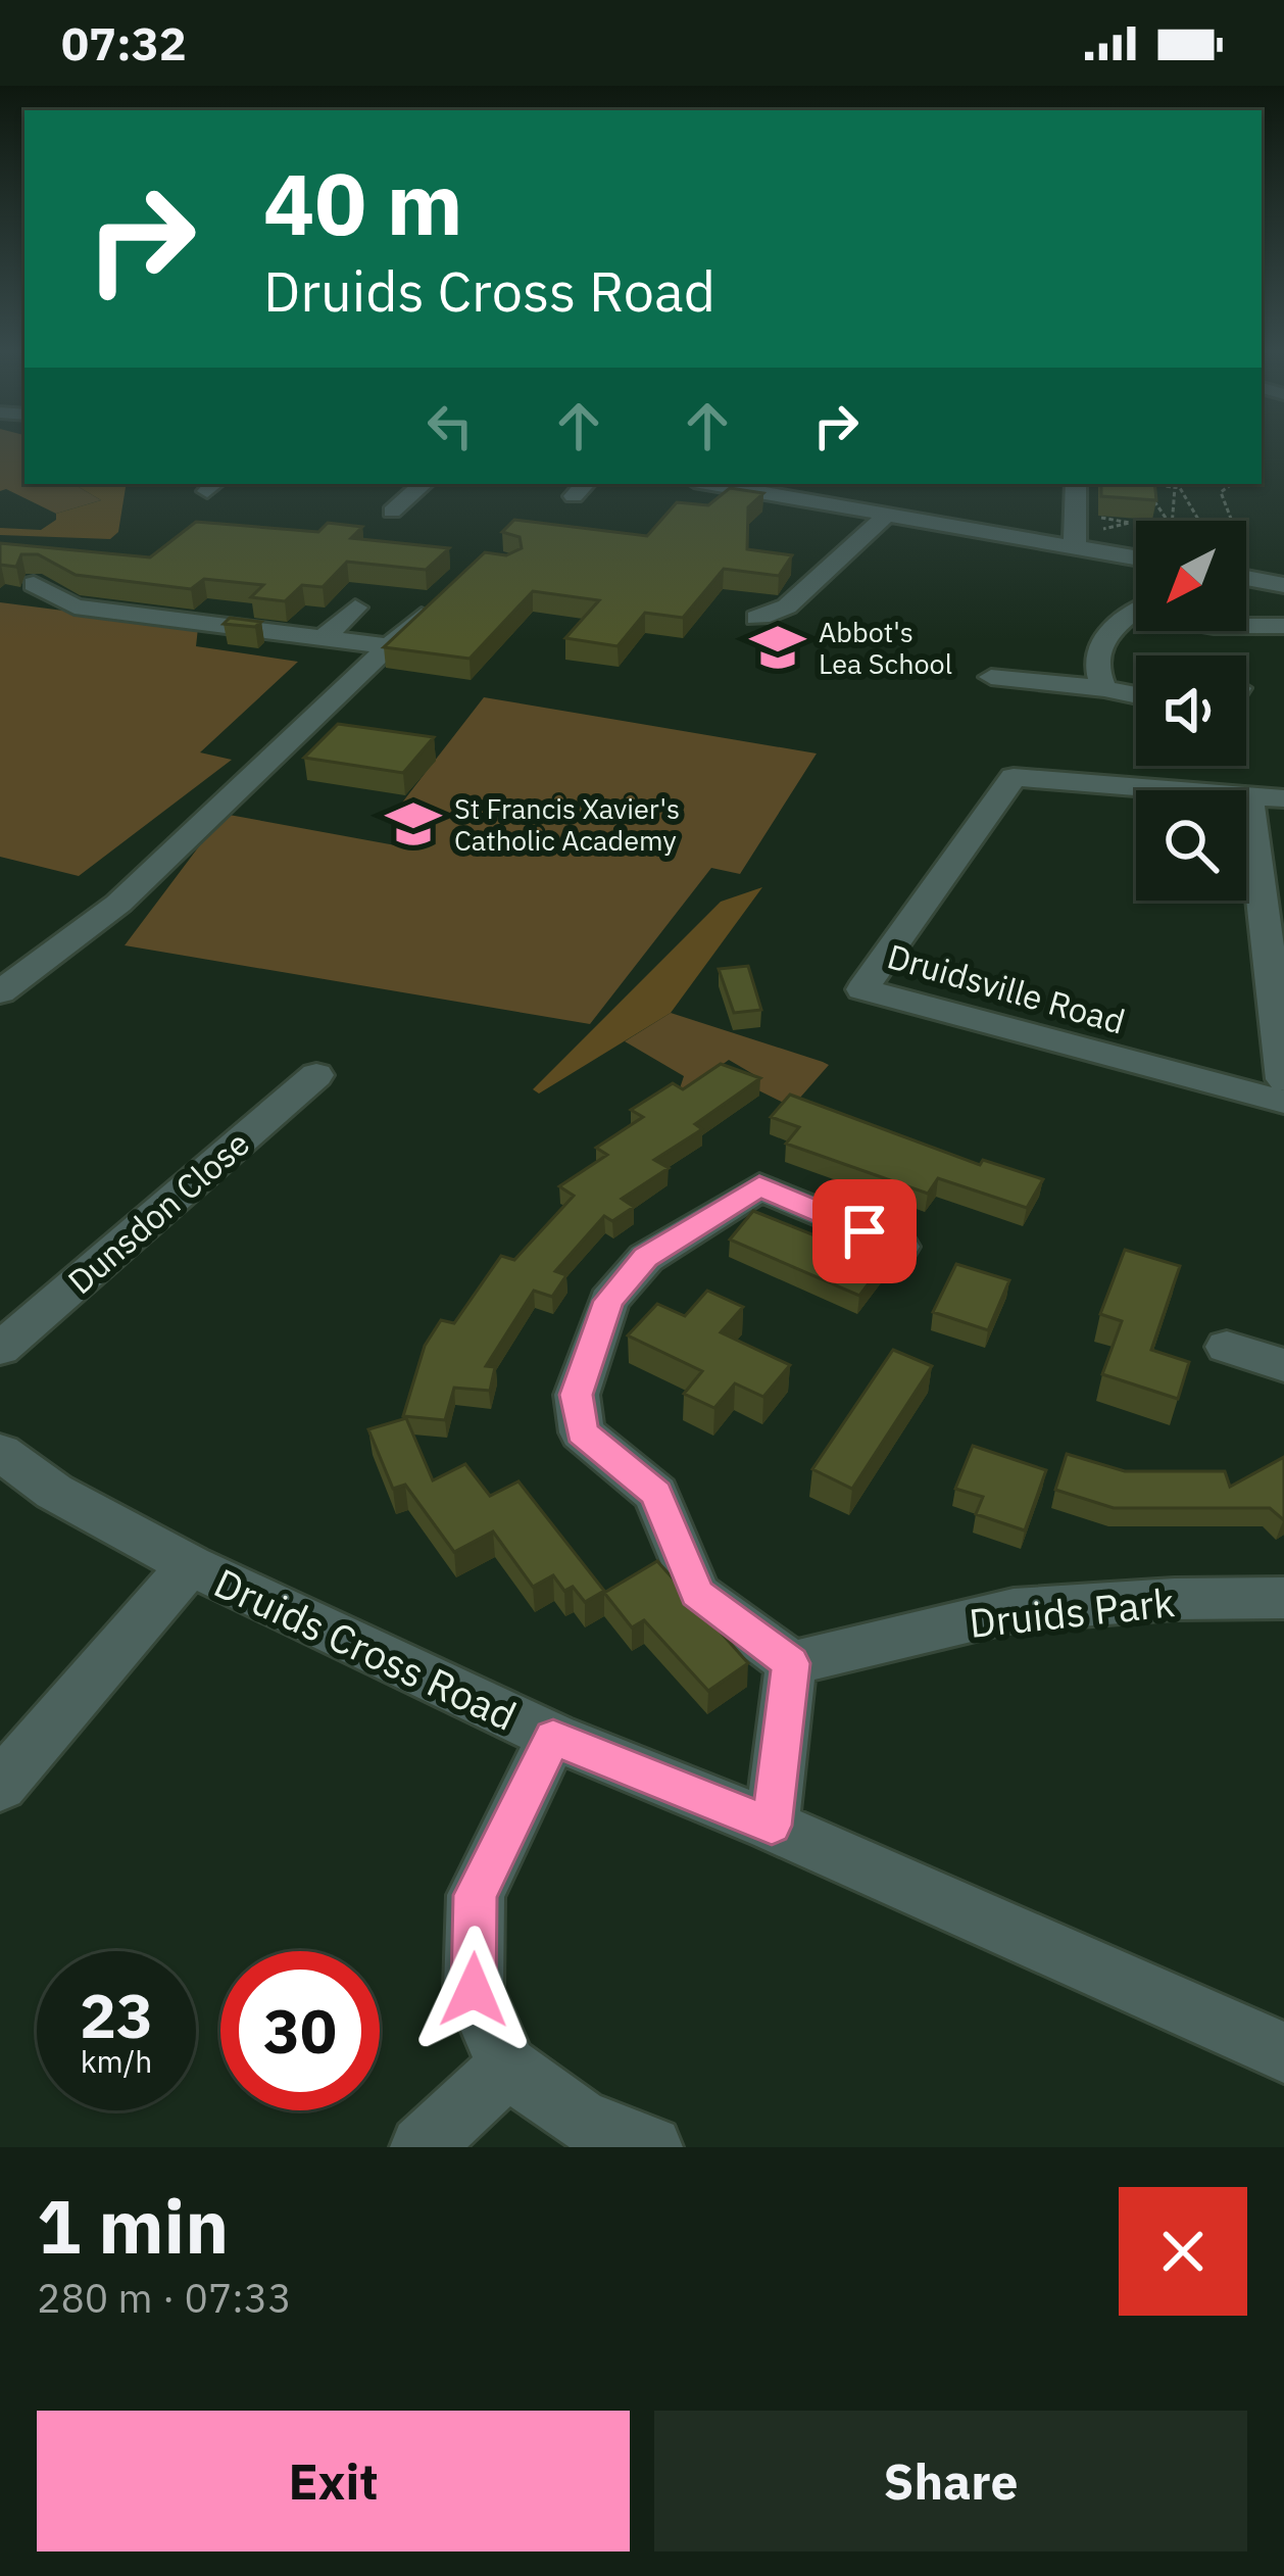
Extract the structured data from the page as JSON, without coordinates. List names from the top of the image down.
{
  "streets": {
    "street": [
      "Druidsville Road",
      "Dunsdon Close",
      "Druids Park",
      "Druids Cross Road"
    ]
  },
  "places": {
    "school or university": ["Abbot's Lea School", "St Francis Xavier's Catholic Academy"]
  },
  "north": "bottom left",
  "page": {
    "status": "07:32",
    "turn": ["40 m", "Druids Cross Road"],
    "speed": "23 km/h",
    "limit": "30",
    "heading": ["1 min", "280 m · 07:33"],
    "buttons": ["Exit", "Share"]
  }
}
